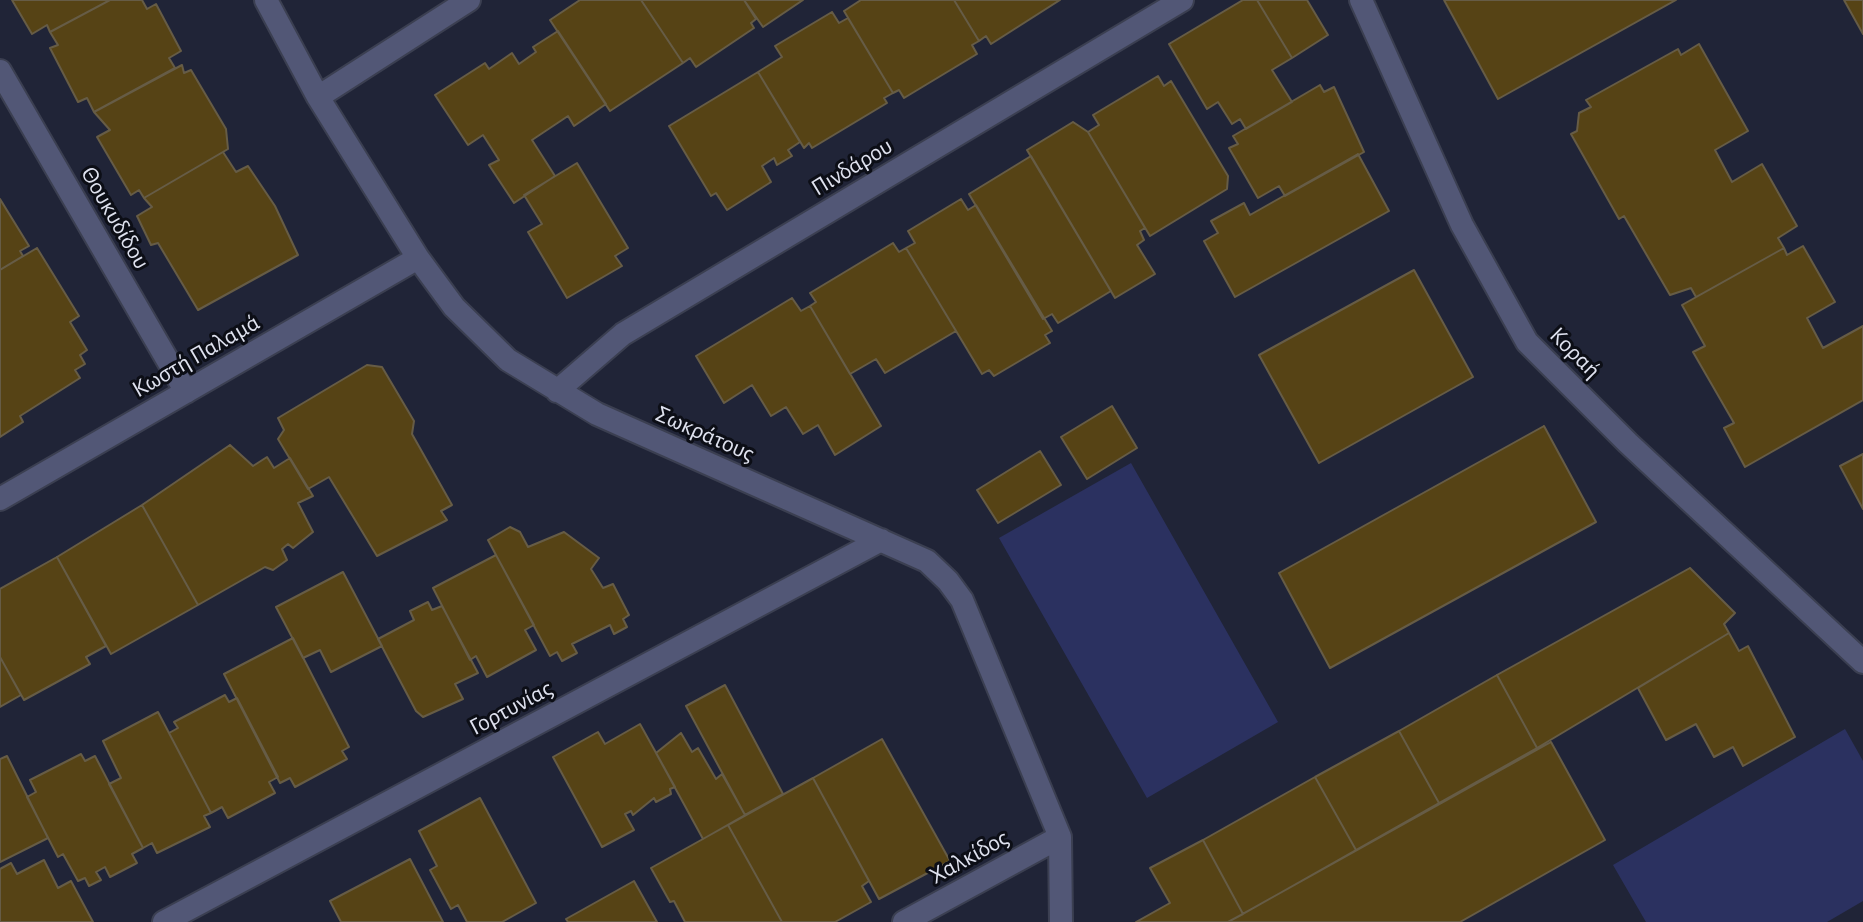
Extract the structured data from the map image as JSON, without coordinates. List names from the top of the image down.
{
  "streets": {
    "street": [
      "Πινδάρου",
      "Θουκυδίδου",
      "Κοραή",
      "Κωστή Παλαμά",
      "Σωκράτους",
      "Γορτυνίας",
      "Χαλκίδος"
    ]
  },
  "crossings": [
    ["Πινδάρου", "Σωκράτους"],
    ["Θουκυδίδου", "Κωστή Παλαμά"],
    ["Κωστή Παλαμά", "Σωκράτους"],
    ["Σωκράτους", "Γορτυνίας"],
    ["Σωκράτους", "Χαλκίδος"]
  ]
}
